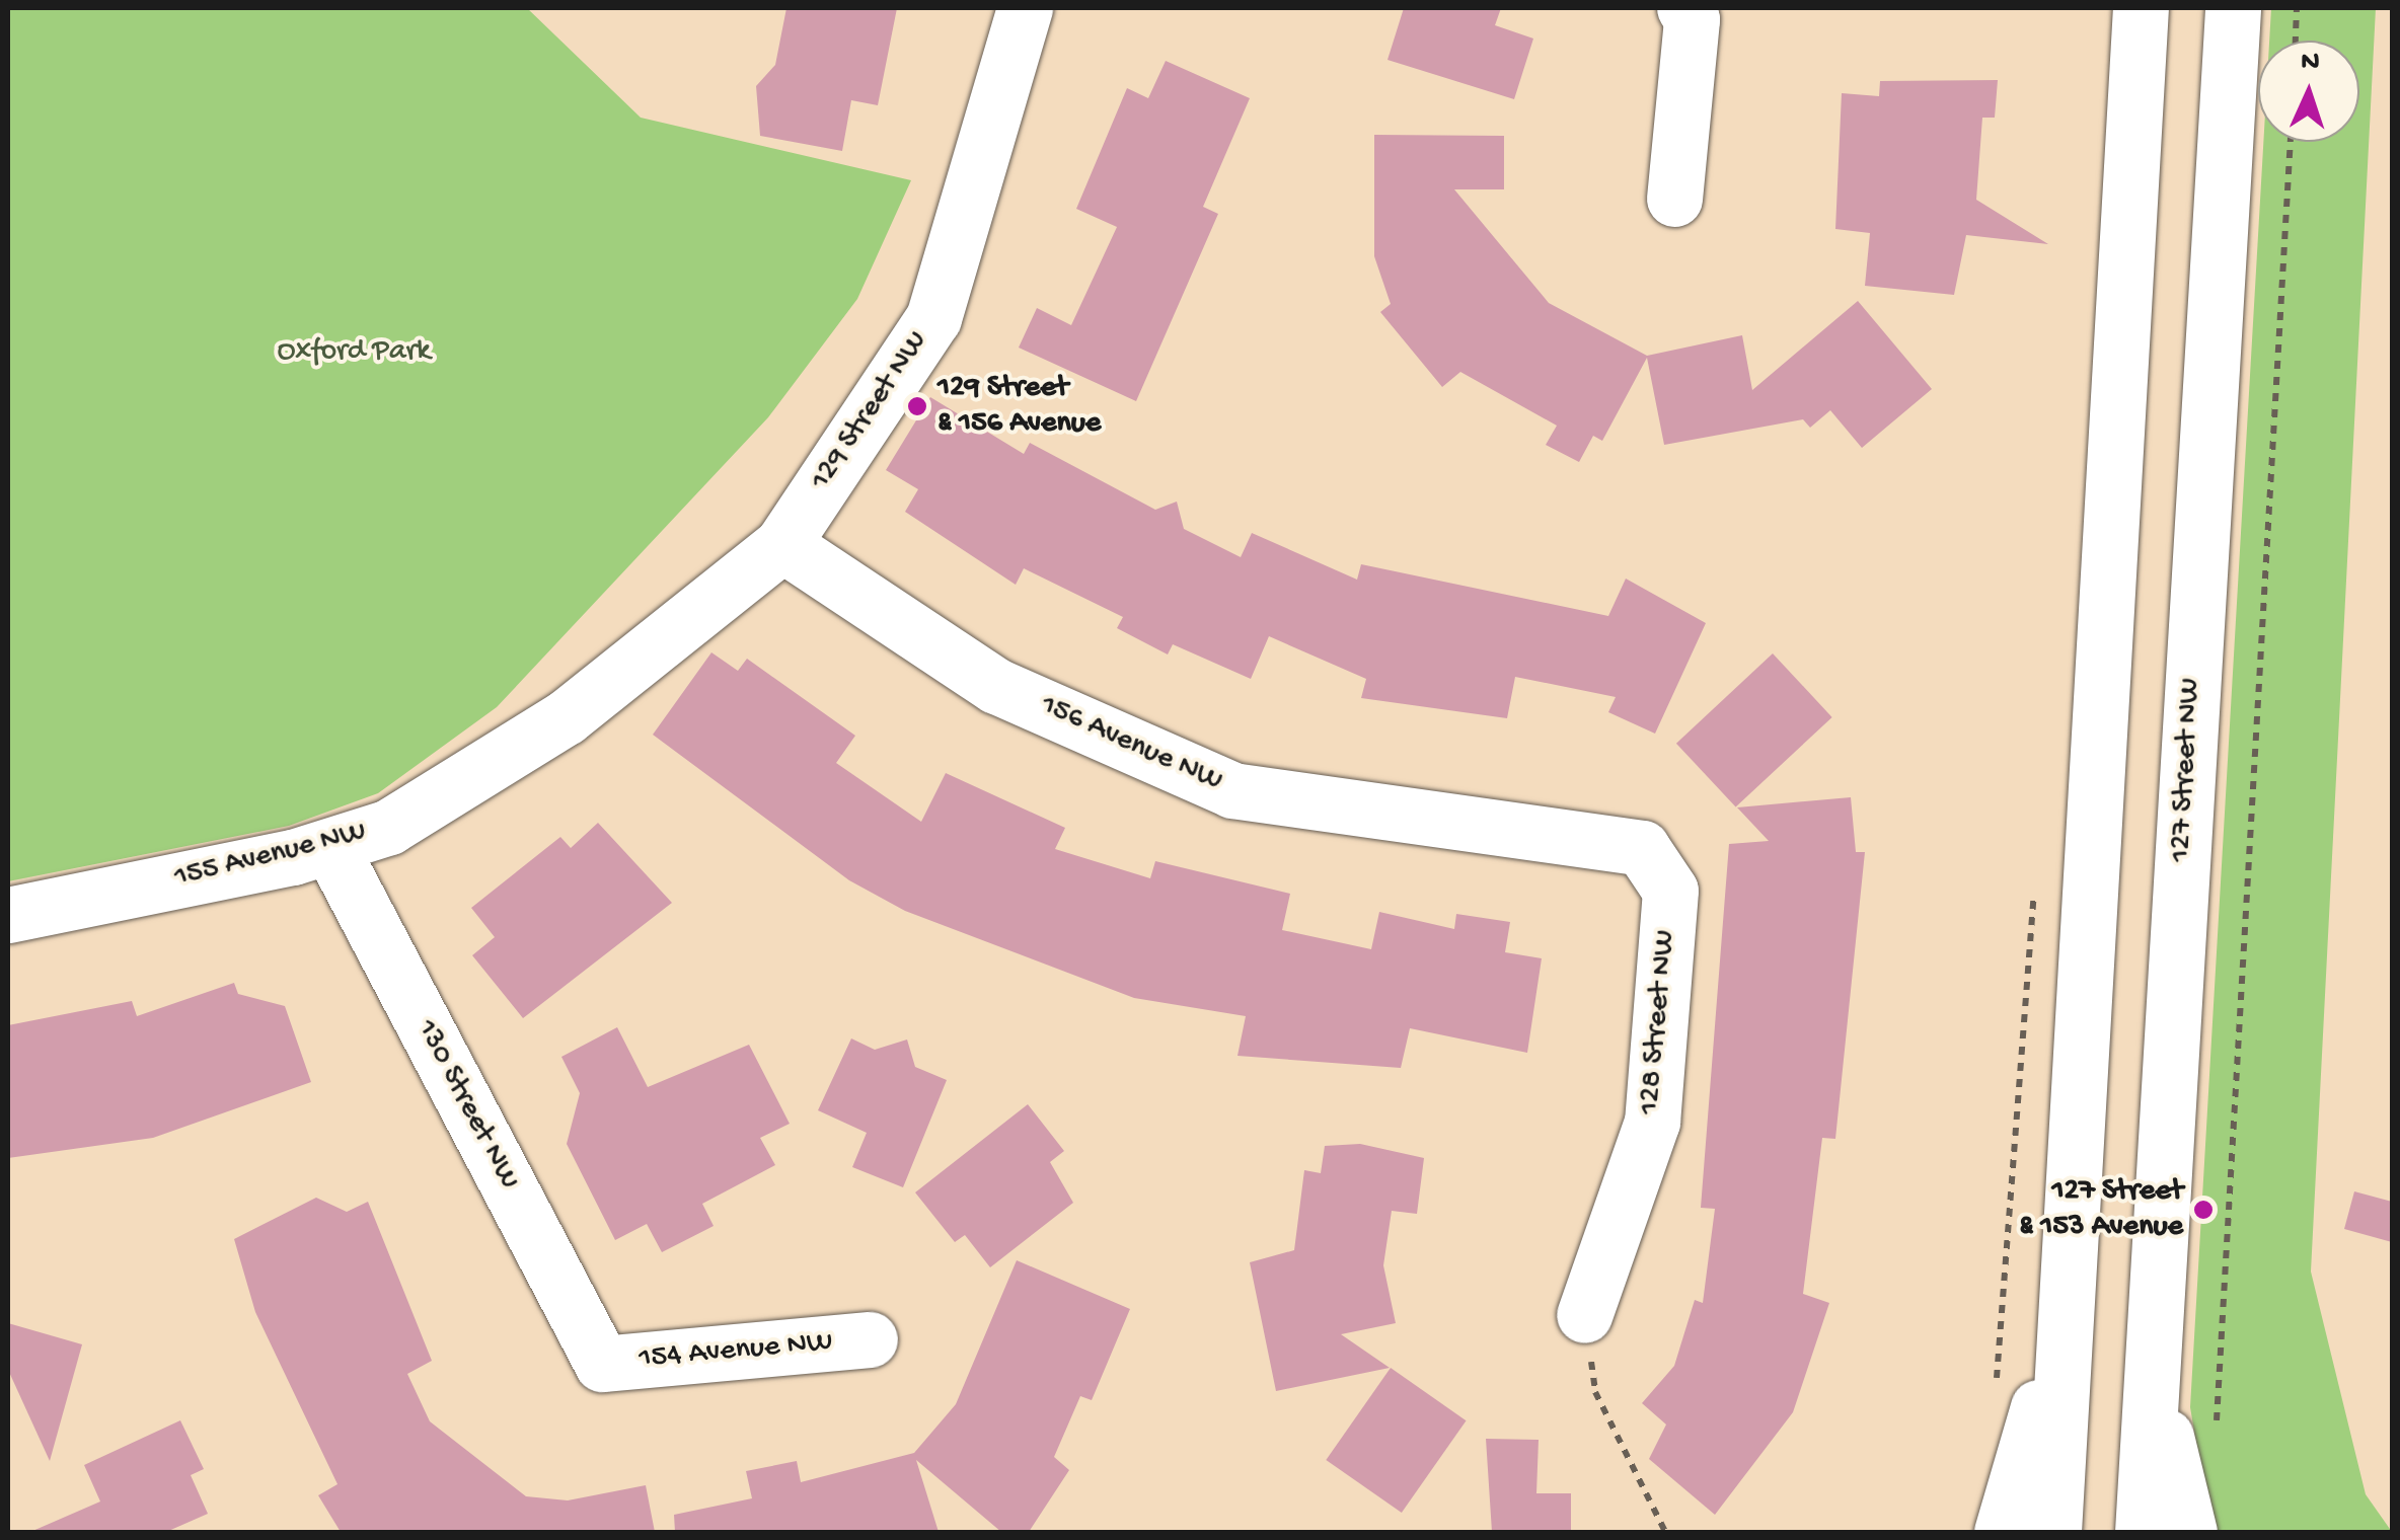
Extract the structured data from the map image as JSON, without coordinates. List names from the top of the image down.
{
  "streets": {
    "street": [
      "129 Street NW",
      "156 Avenue NW",
      "127 Street NW",
      "155 Avenue NW",
      "128 Street NW",
      "130 Street NW",
      "154 Avenue NW"
    ]
  },
  "crossings": [
    ["129 Street NW", "156 Avenue NW"],
    ["129 Street NW", "155 Avenue NW"],
    ["156 Avenue NW", "128 Street NW"],
    ["155 Avenue NW", "130 Street NW"],
    ["130 Street NW", "154 Avenue NW"]
  ],
  "parks": ["Oxford Park"],
  "places": ["129 Street & 156 Avenue", "127 Street & 153 Avenue"],
  "north": "top"
}
